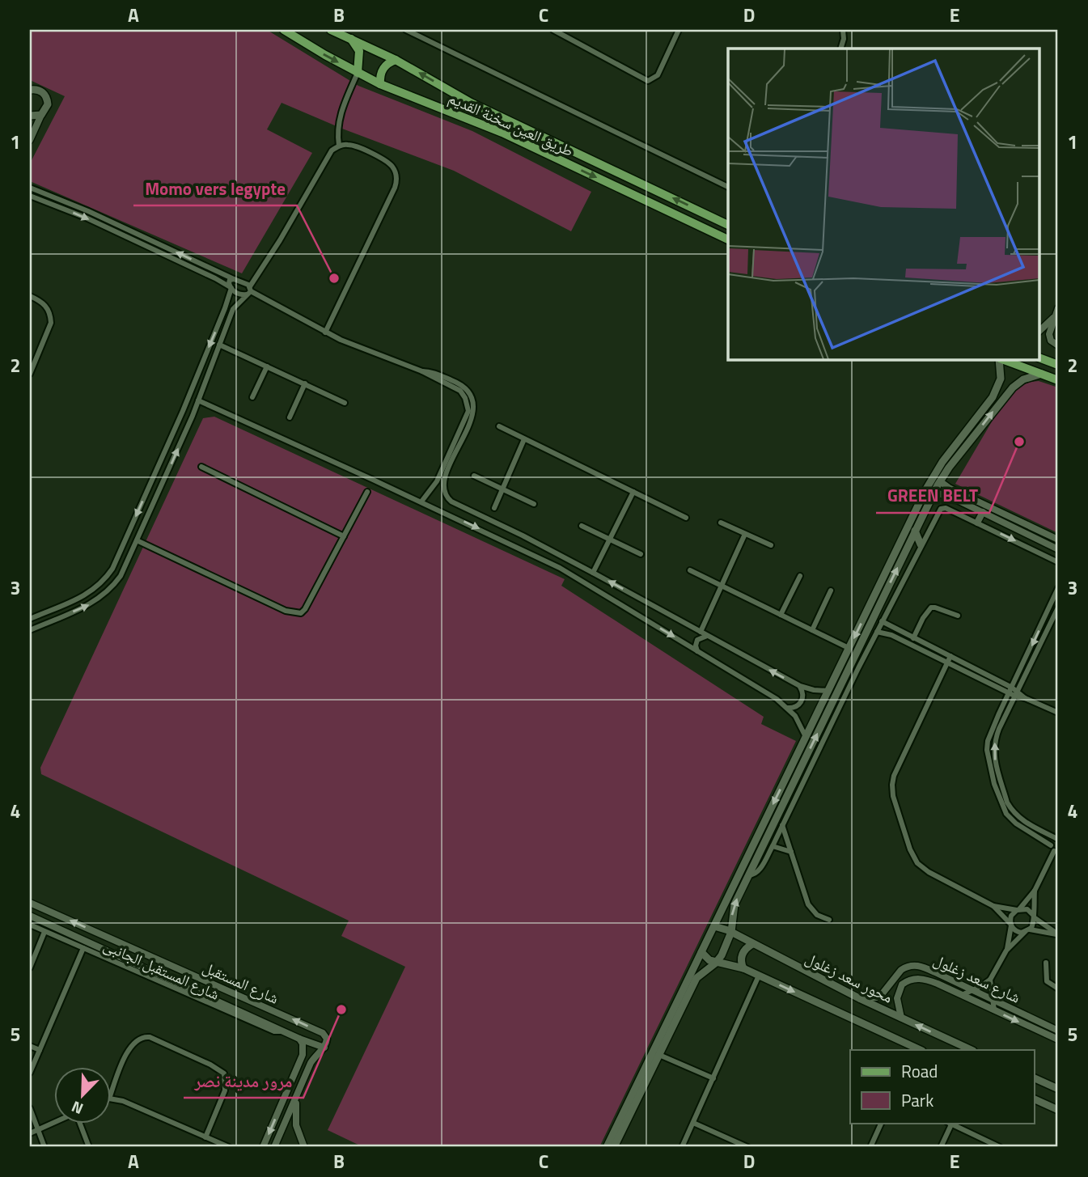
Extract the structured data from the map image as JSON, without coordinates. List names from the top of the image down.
{
  "streets": {
    "main road": ["طريق العين سخنة القديم", "محور سعد زغلول"],
    "street": ["شارع المستقبل الجانبى", "شارع سعد زغلول", "شارع المستقبل"]
  },
  "crossings": [
    ["شارع المستقبل الجانبى", "شارع المستقبل"],
    ["محور سعد زغلول", "شارع سعد زغلول"]
  ],
  "places": ["Momo vers legypte", "GREEN BELT", "مرور مدينة نصر"],
  "legend": ["Road", "Park"],
  "north": "bottom left",
  "grid": {
    "columns": [
      "A",
      "B",
      "C",
      "D",
      "E"
    ],
    "rows": [
      "1",
      "2",
      "3",
      "4",
      "5"
    ]
  }
}
